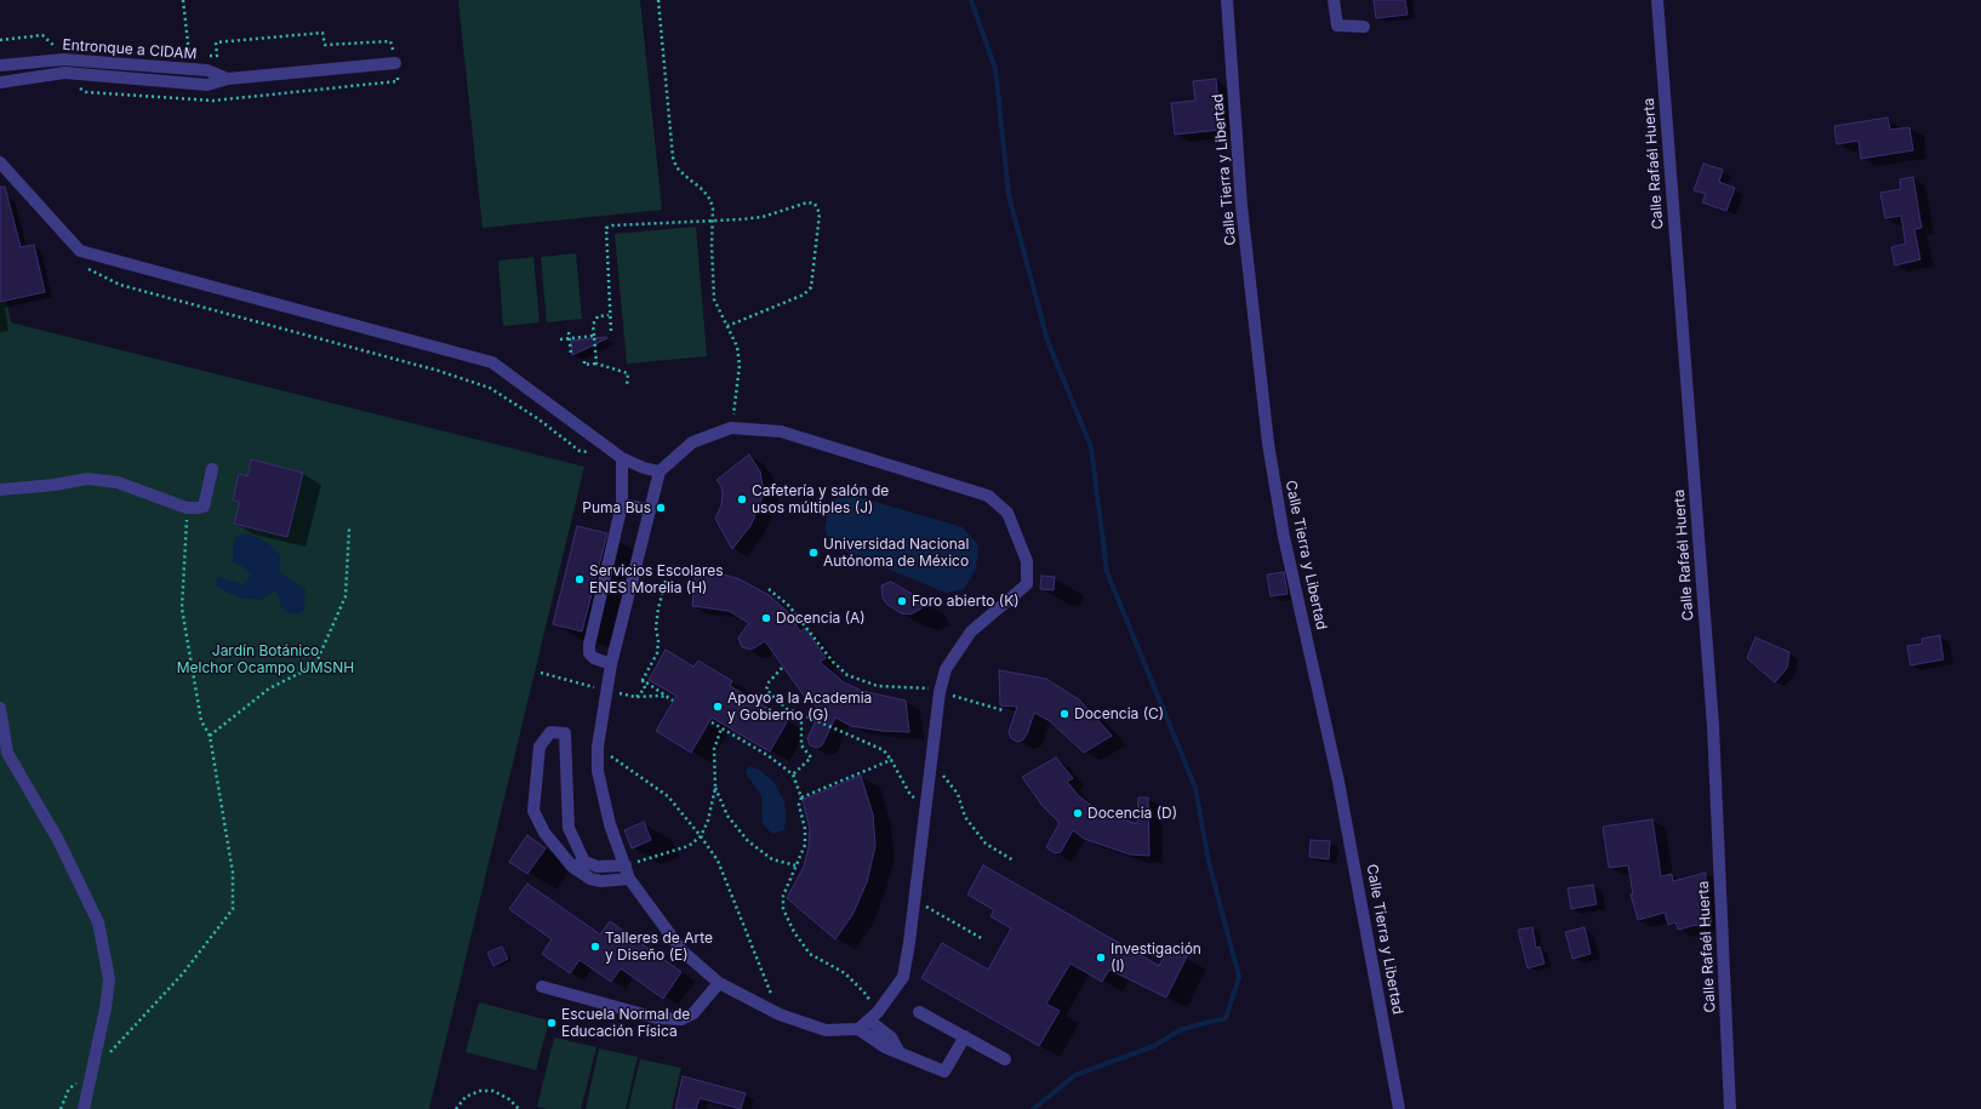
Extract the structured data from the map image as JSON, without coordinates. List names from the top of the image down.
{
  "streets": {
    "street": ["Entronque a CIDAM", "Calle Rafaél Huerta", "Calle Tierra y Libertad"]
  },
  "parks": ["Jardín Botánico Melchor Ocampo UMSNH"],
  "places": [
    "Cafetería y salón de usos múltiples (J)",
    "Puma Bus",
    "Universidad Nacional Autónoma de México",
    "Servicios Escolares ENES Morelia (H)",
    "Foro abierto (K)",
    "Docencia (A)",
    "Apoyo a la Academia y Gobierno (G)",
    "Docencia (C)",
    "Docencia (D)",
    "Talleres de Arte y Diseño (E)",
    "Investigación (I)",
    "Escuela Normal de Educación Física"
  ]
}
